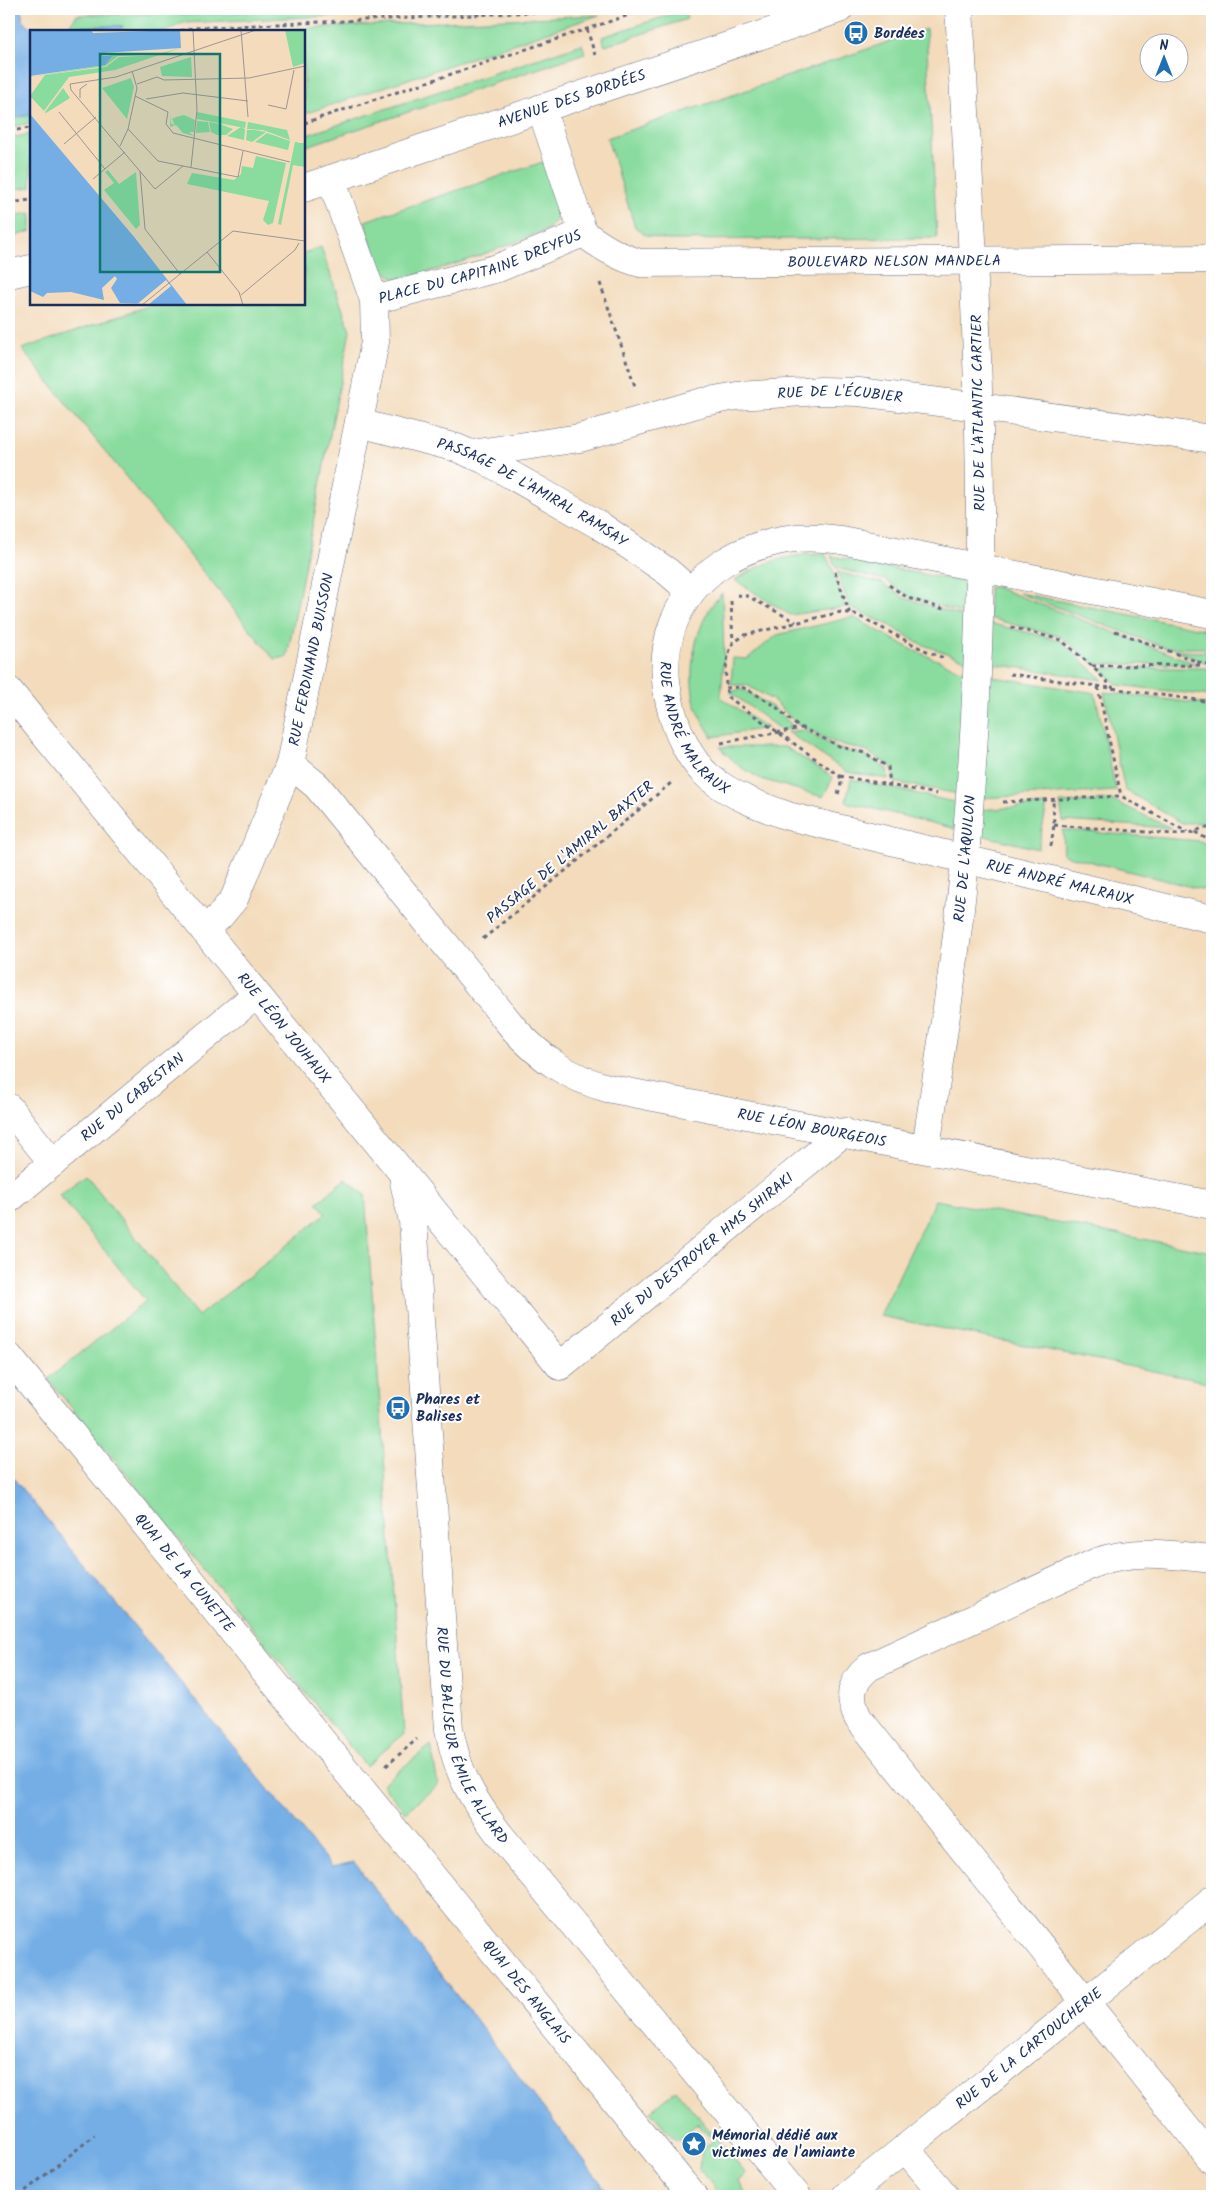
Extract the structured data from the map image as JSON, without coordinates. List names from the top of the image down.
{
  "streets": {
    "street": [
      "AVENUE DES BORDÉES",
      "BOULEVARD NELSON MANDELA",
      "PLACE DU CAPITAINE DREYFUS",
      "RUE DE L'ÉCUBIER",
      "RUE DE L'ATLANTIC CARTIER",
      "PASSAGE DE L'AMIRAL RAMSAY",
      "RUE FERDINAND BUISSON",
      "RUE ANDRÉ MALRAUX",
      "RUE DE L'AQUILON",
      "RUE LÉON JOUHAUX",
      "RUE DU CABESTAN",
      "RUE LÉON BOURGEOIS",
      "RUE DU DESTROYER HMS SHIRAKI",
      "QUAI DE LA CUNETTE",
      "RUE DU BALISEUR ÉMILE ALLARD",
      "QUAI DES ANGLAIS",
      "RUE DE LA CARTOUCHERIE"
    ],
    "path": ["PASSAGE DE L'AMIRAL BAXTER"]
  },
  "crossings": [
    ["AVENUE DES BORDÉES", "PLACE DU CAPITAINE DREYFUS"],
    ["BOULEVARD NELSON MANDELA", "PLACE DU CAPITAINE DREYFUS"],
    ["BOULEVARD NELSON MANDELA", "RUE DE L'ATLANTIC CARTIER"],
    ["PLACE DU CAPITAINE DREYFUS", "RUE FERDINAND BUISSON"],
    ["RUE DE L'ÉCUBIER", "RUE DE L'ATLANTIC CARTIER"],
    ["RUE DE L'ÉCUBIER", "PASSAGE DE L'AMIRAL RAMSAY"],
    ["RUE DE L'ATLANTIC CARTIER", "RUE ANDRÉ MALRAUX"],
    ["RUE DE L'ATLANTIC CARTIER", "RUE DE L'AQUILON"],
    ["PASSAGE DE L'AMIRAL RAMSAY", "RUE FERDINAND BUISSON"],
    ["PASSAGE DE L'AMIRAL RAMSAY", "RUE ANDRÉ MALRAUX"],
    ["RUE FERDINAND BUISSON", "PASSAGE DE L'AMIRAL BAXTER"],
    ["RUE FERDINAND BUISSON", "RUE LÉON BOURGEOIS"],
    ["RUE ANDRÉ MALRAUX", "PASSAGE DE L'AMIRAL BAXTER"],
    ["RUE ANDRÉ MALRAUX", "RUE DE L'AQUILON"],
    ["PASSAGE DE L'AMIRAL BAXTER", "RUE LÉON BOURGEOIS"],
    ["RUE DE L'AQUILON", "RUE LÉON BOURGEOIS"],
    ["RUE LÉON JOUHAUX", "RUE DU CABESTAN"],
    ["RUE LÉON JOUHAUX", "RUE DU DESTROYER HMS SHIRAKI"],
    ["RUE LÉON JOUHAUX", "RUE DU BALISEUR ÉMILE ALLARD"],
    ["RUE LÉON BOURGEOIS", "RUE DU DESTROYER HMS SHIRAKI"],
    ["QUAI DE LA CUNETTE", "QUAI DES ANGLAIS"]
  ],
  "places": {
    "bus stop": ["Bordées", "Phares et Balises"],
    "place": ["Mémorial dédié aux victimes de l'amiante"]
  },
  "north": "top"
}
